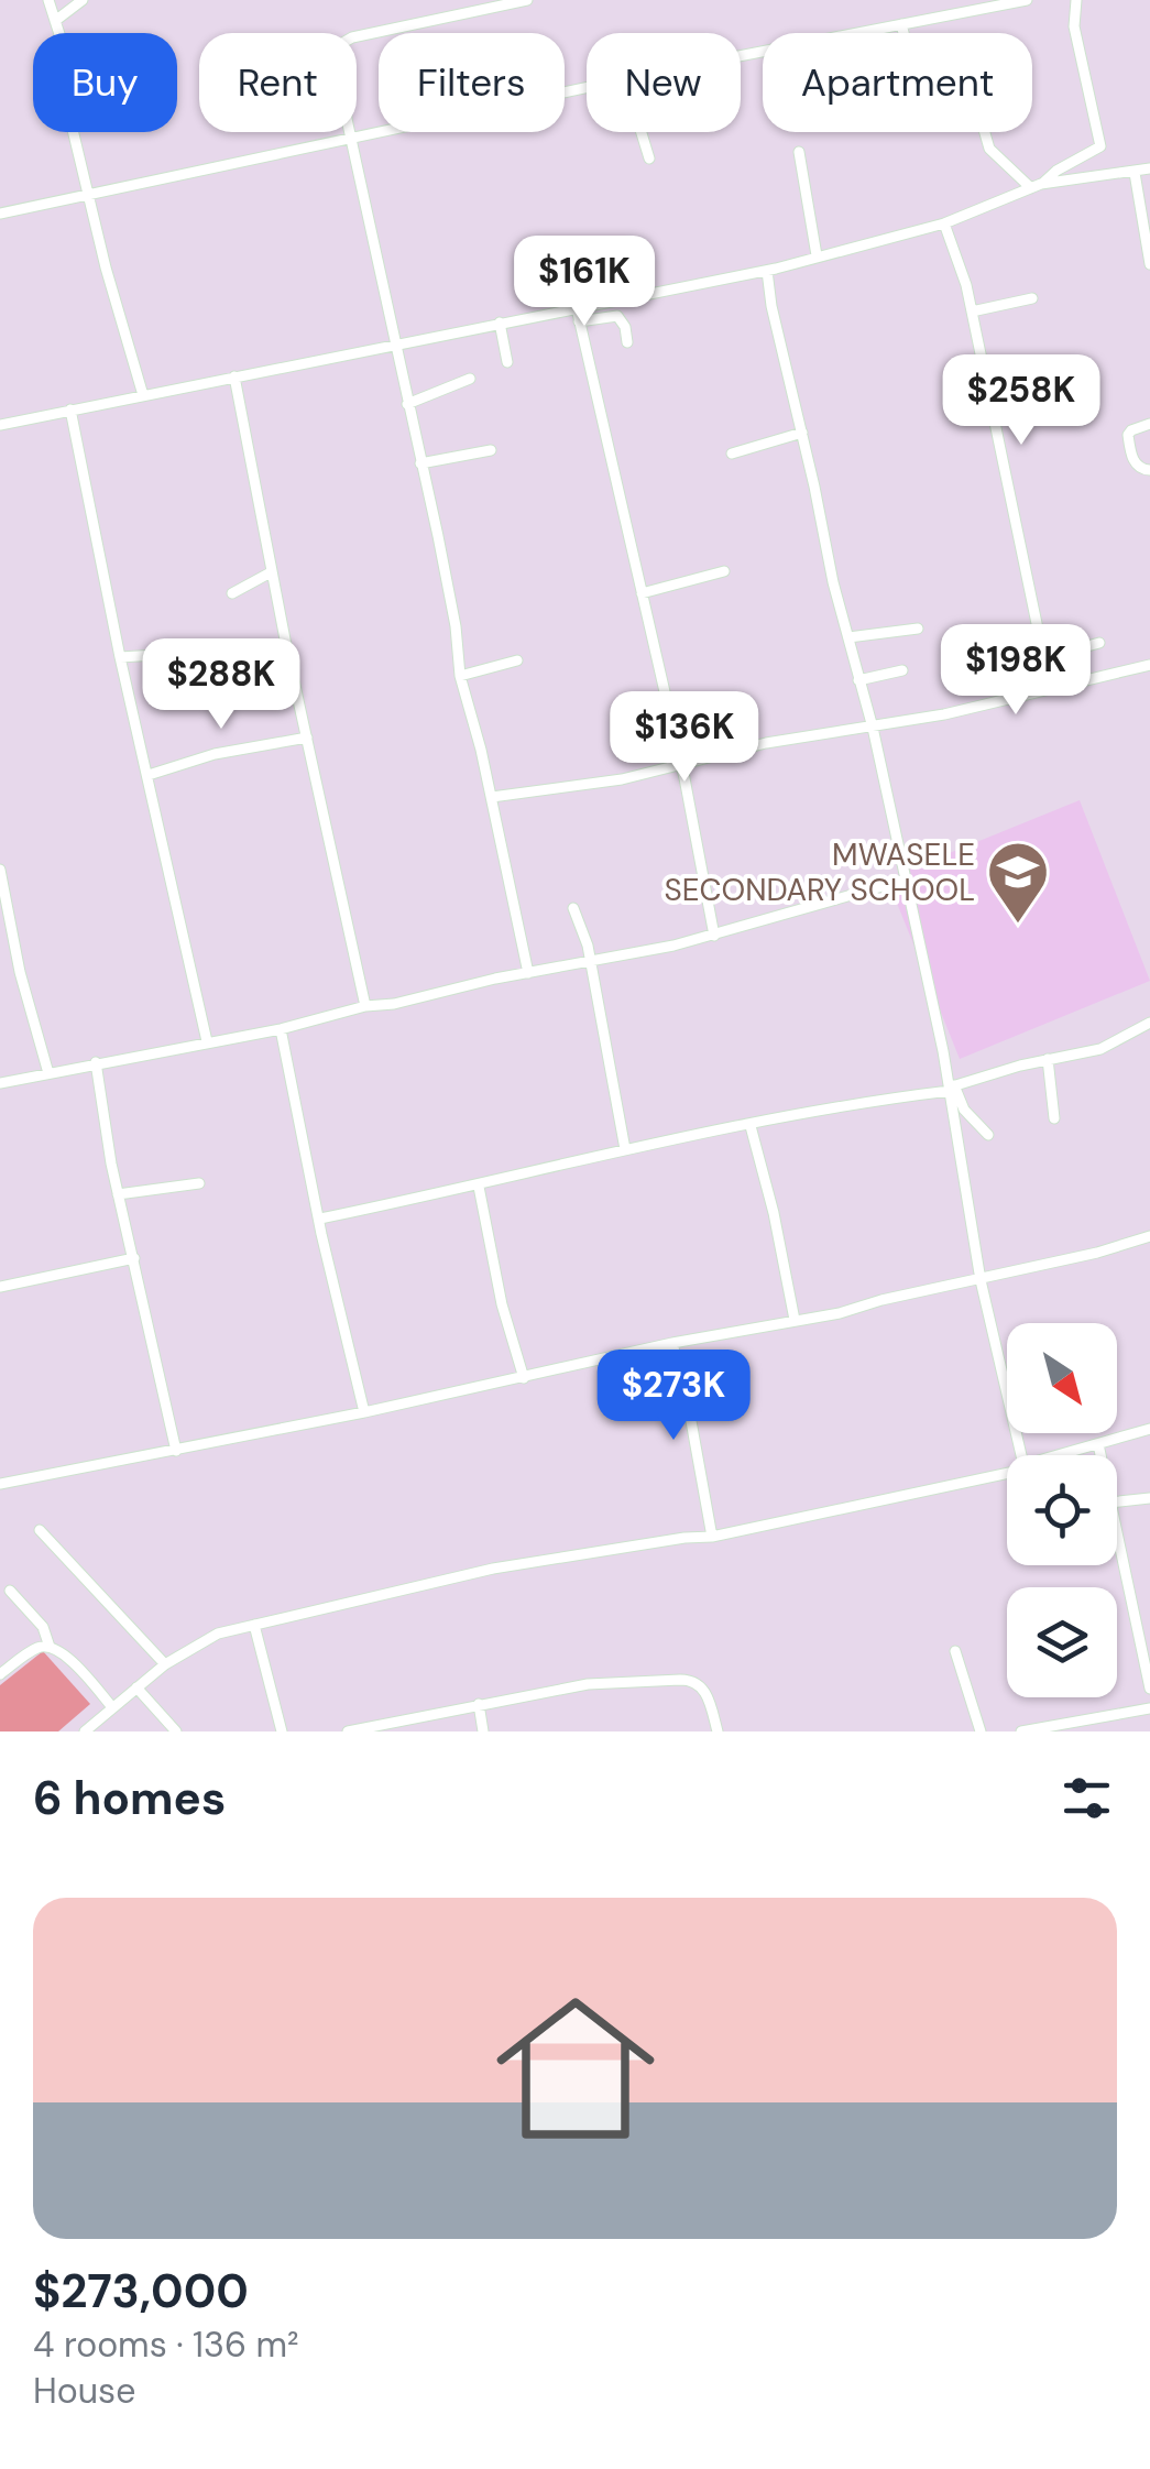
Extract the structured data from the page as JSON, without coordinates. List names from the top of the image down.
{
  "places": {
    "school or university": ["MWASELE SECONDARY SCHOOL"]
  },
  "north": "bottom right",
  "page": {
    "chip": [
      "Buy",
      "Rent",
      "Filters",
      "New",
      "Apartment"
    ],
    "price": [
      "$161K",
      "$258K",
      "$198K",
      "$288K",
      "$136K",
      "$273K"
    ],
    "heading": "6 homes",
    "list": [
      {
        "name": "$273,000",
        "note": "4 rooms · 136 m² · House"
      }
    ]
  }
}
